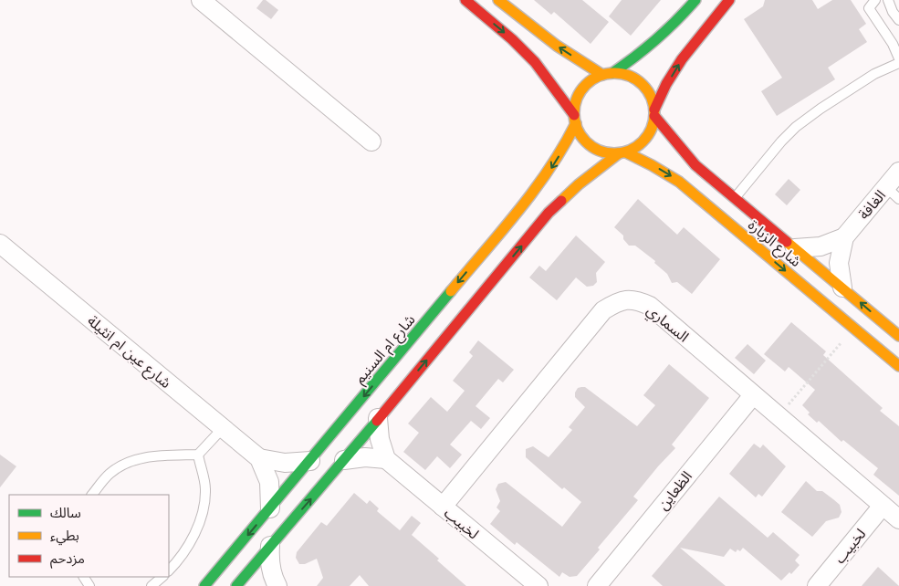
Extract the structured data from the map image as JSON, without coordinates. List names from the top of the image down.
{
  "streets": {
    "main road": ["شارع الزبارة", "شارع ام السنيم"],
    "street": [
      "الغافة",
      "السماري",
      "شارع عين ام انثيلة",
      "الظعاين",
      "لخبيب"
    ]
  },
  "crossings": [
    ["الغافة", "شارع الزبارة"],
    ["شارع الزبارة", "شارع ام السنيم"],
    ["السماري", "الظعاين"],
    ["السماري", "لخبيب"],
    ["شارع ام السنيم", "شارع عين ام انثيلة"]
  ],
  "legend": ["سالك", "بطيء", "مزدحم"]
}
